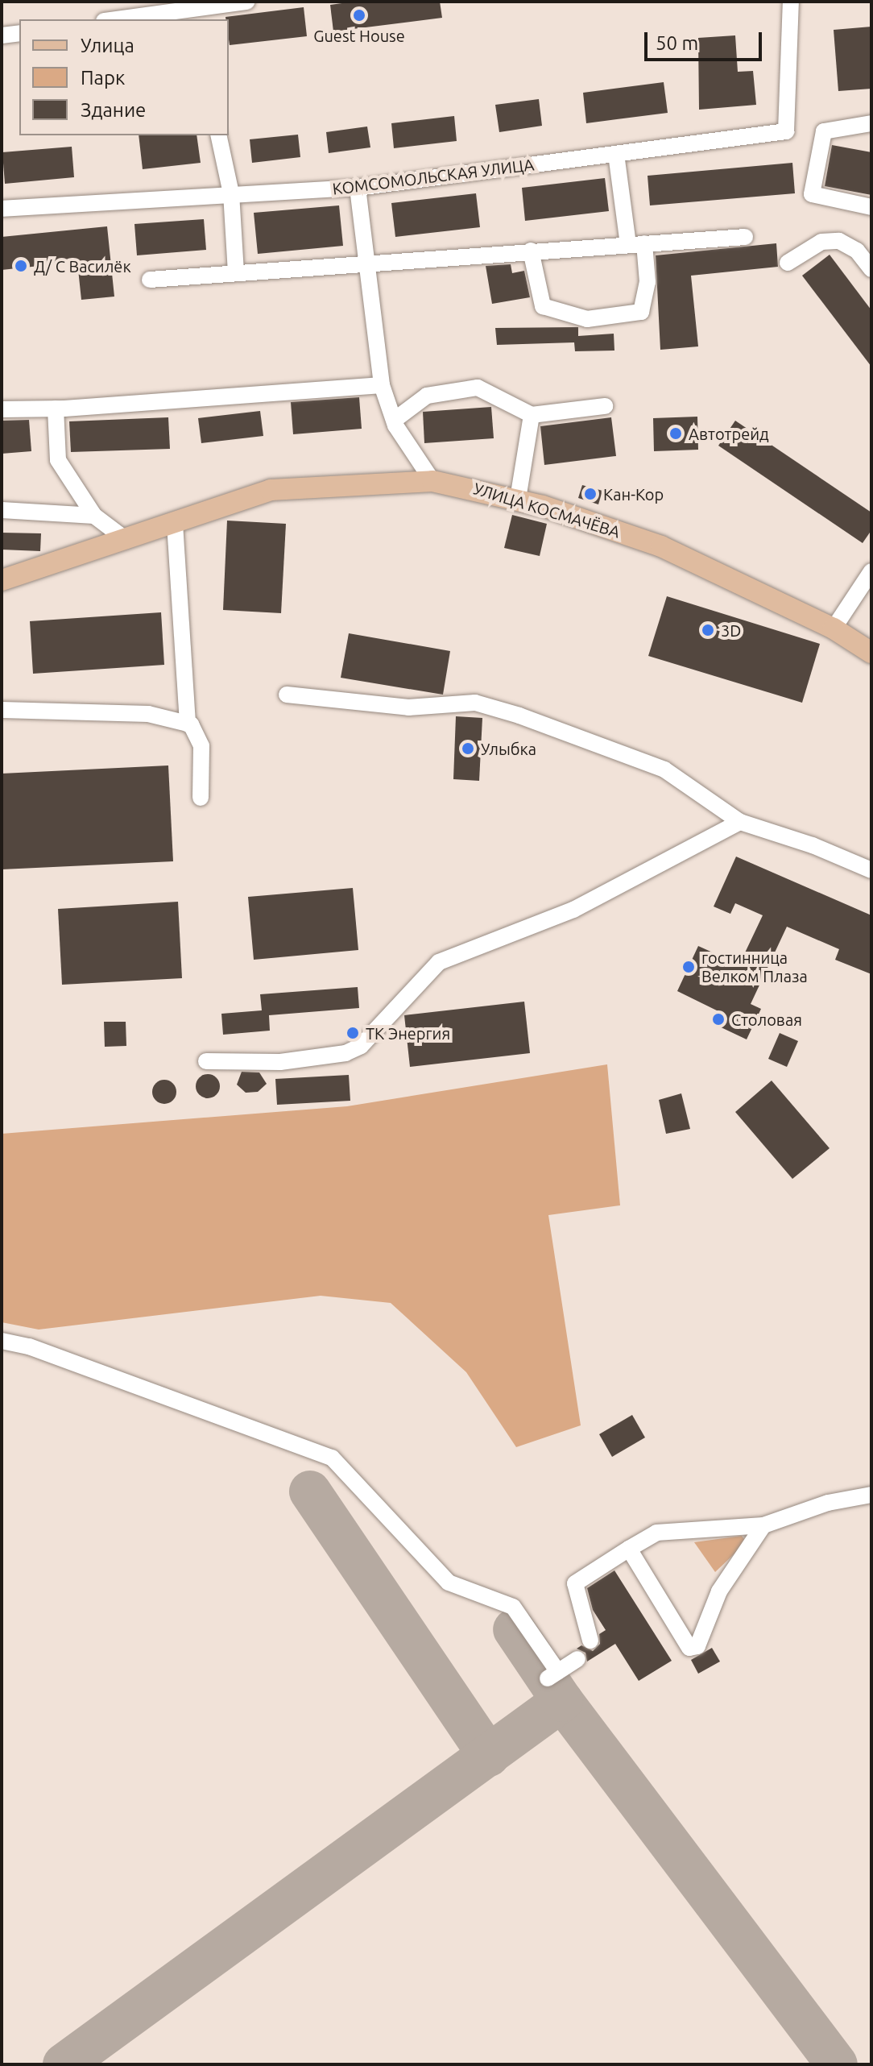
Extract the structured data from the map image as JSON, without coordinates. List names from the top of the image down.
{
  "streets": {
    "main road": ["УЛИЦА КОСМАЧЁВА"],
    "street": ["КОМСОМОЛЬСКАЯ УЛИЦА"]
  },
  "places": [
    "Guest House",
    "Д/ С Василёк",
    "Автотрейд",
    "Кан-Кор",
    "3D",
    "Улыбка",
    "гостинница Велком Плаза",
    "Столовая",
    "ТК Энергия"
  ],
  "legend": ["Улица", "Парк", "Здание"],
  "scale_bar": "50 m"
}
